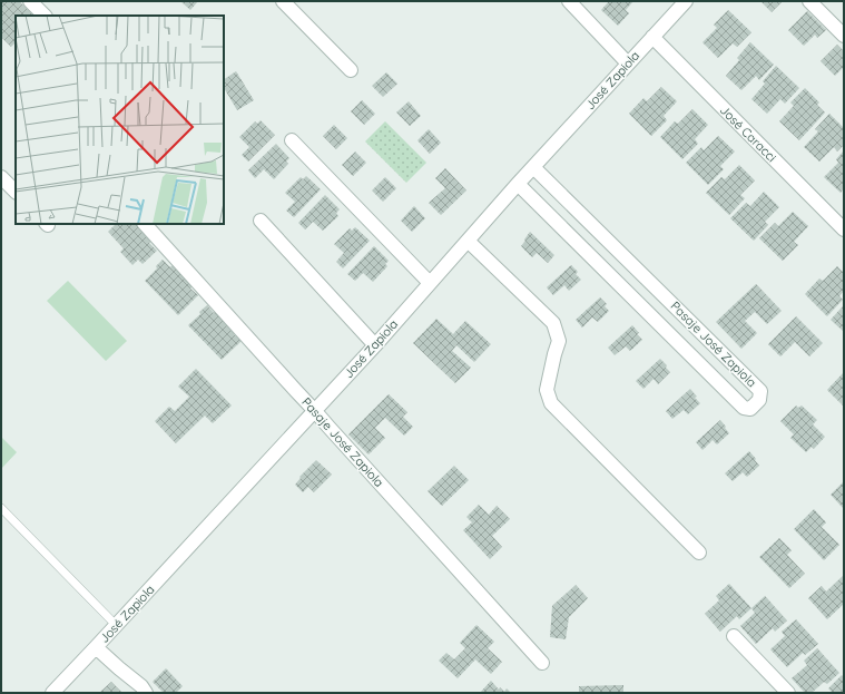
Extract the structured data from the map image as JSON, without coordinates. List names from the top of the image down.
{
  "streets": {
    "street": ["José Zapiola", "José Caracci", "Pasaje José Zapiola"]
  },
  "crossings": [
    ["José Zapiola", "José Caracci"],
    ["José Zapiola", "Pasaje José Zapiola"]
  ]
}
